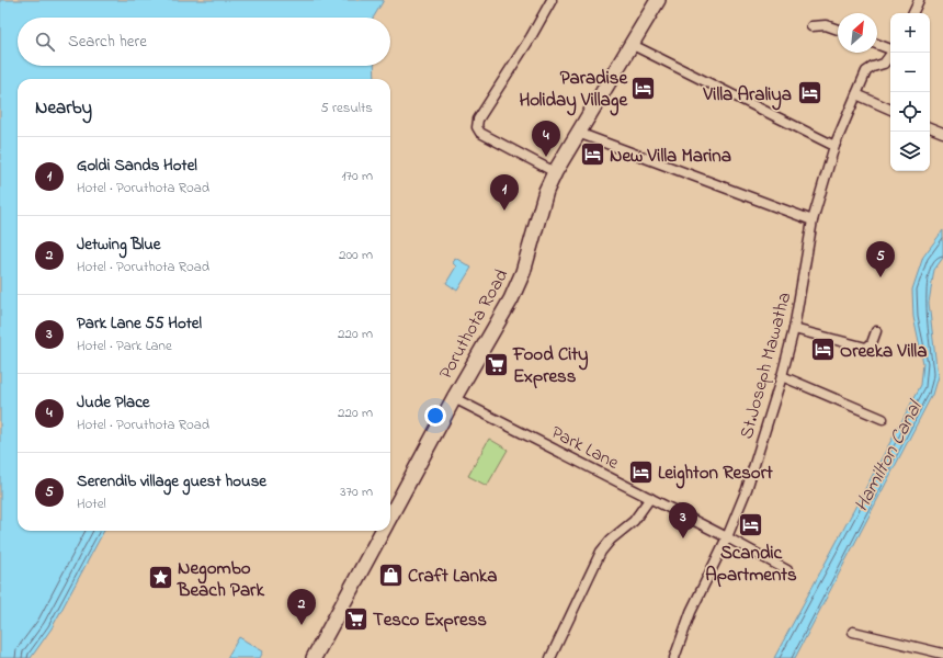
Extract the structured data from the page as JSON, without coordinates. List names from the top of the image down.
{
  "streets": {
    "main road": ["Poruthota Road"],
    "street": ["St.Joseph Mawatha", "Park Lane"]
  },
  "crossings": [
    ["Poruthota Road", "Park Lane"],
    ["St.Joseph Mawatha", "Park Lane"]
  ],
  "water": ["Hamilton Canal"],
  "places": {
    "hotel": [
      "Paradise Holiday Village",
      "Villa Araliya",
      "New Villa Marina",
      "Oreeka Villa",
      "Leighton Resort",
      "Scandic Apartments"
    ],
    "supermarket": ["Food City Express", "Tesco Express"],
    "shop": ["Craft Lanka"],
    "place": ["Negombo Beach Park"]
  },
  "north": "top right",
  "page": {
    "map_buttons": ["+", "−"],
    "search": "Search here",
    "heading": ["Nearby", "5 results"],
    "pins": [
      "4",
      "1",
      "5",
      "3",
      "2"
    ],
    "list": [
      {
        "mark": "1",
        "name": "Goldi Sands Hotel",
        "note": "Hotel · Poruthota Road",
        "value": "170 m"
      },
      {
        "mark": "2",
        "name": "Jetwing Blue",
        "note": "Hotel · Poruthota Road",
        "value": "200 m"
      },
      {
        "mark": "3",
        "name": "Park Lane 55 Hotel",
        "note": "Hotel · Park Lane",
        "value": "220 m"
      },
      {
        "mark": "4",
        "name": "Jude Place",
        "note": "Hotel · Poruthota Road",
        "value": "220 m"
      },
      {
        "mark": "5",
        "name": "Serendib village guest house",
        "note": "Hotel",
        "value": "370 m"
      }
    ]
  }
}
